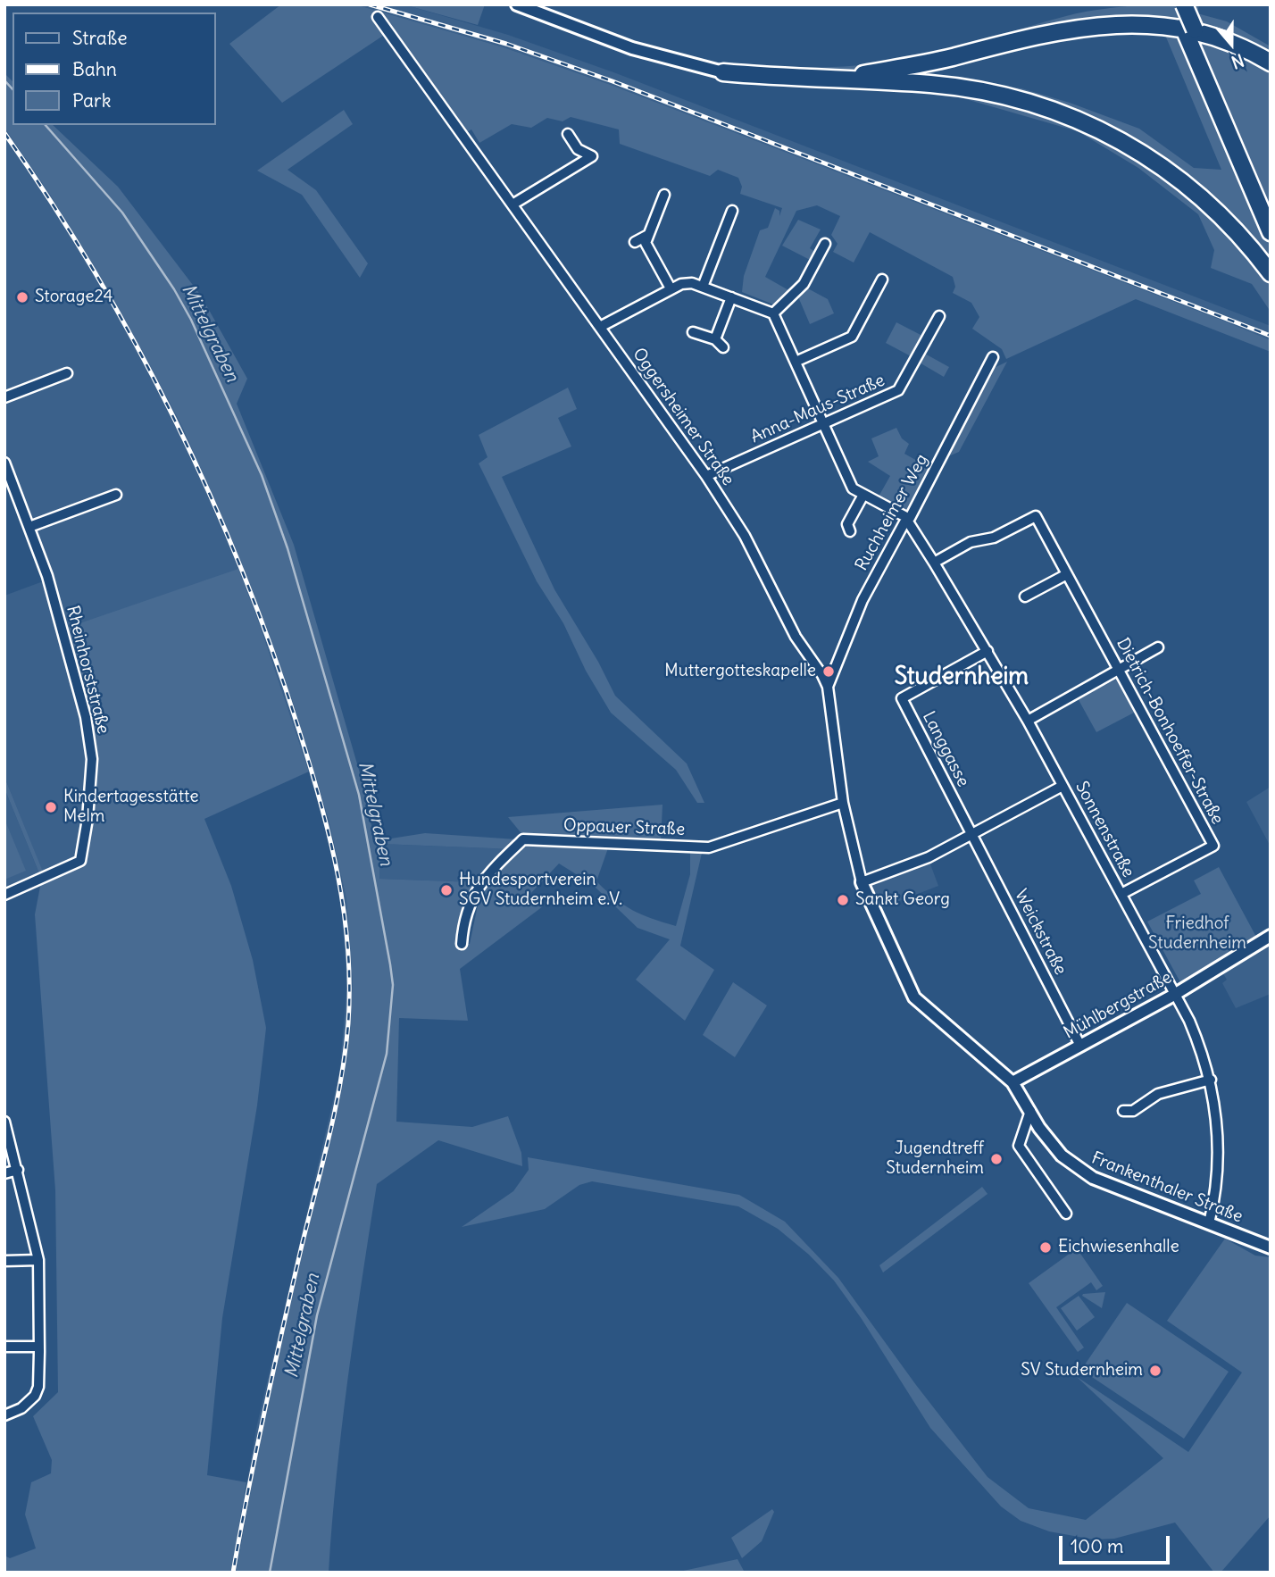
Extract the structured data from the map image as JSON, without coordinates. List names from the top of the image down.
{
  "streets": {
    "street": [
      "Anna-Maus-Straße",
      "Oggersheimer Straße",
      "Ruchheimer Weg",
      "Rheinhorststraße",
      "Dietrich-Bonhoeffer-Straße",
      "Langgasse",
      "Oppauer Straße",
      "Sonnenstraße",
      "Weickstraße",
      "Mühlbergstraße",
      "Frankenthaler Straße"
    ]
  },
  "crossings": [
    ["Anna-Maus-Straße", "Oggersheimer Straße"],
    ["Anna-Maus-Straße", "Sonnenstraße"],
    ["Oggersheimer Straße", "Ruchheimer Weg"],
    ["Oggersheimer Straße", "Oppauer Straße"],
    ["Oggersheimer Straße", "Frankenthaler Straße"],
    ["Ruchheimer Weg", "Sonnenstraße"],
    ["Dietrich-Bonhoeffer-Straße", "Sonnenstraße"],
    ["Langgasse", "Sonnenstraße"],
    ["Langgasse", "Weickstraße"],
    ["Sonnenstraße", "Mühlbergstraße"],
    ["Sonnenstraße", "Frankenthaler Straße"],
    ["Weickstraße", "Mühlbergstraße"],
    ["Mühlbergstraße", "Frankenthaler Straße"]
  ],
  "districts": ["Studernheim"],
  "water": ["Mittelgraben"],
  "parks": ["Friedhof Studernheim"],
  "places": [
    "Storage24",
    "Muttergotteskapelle",
    "Kindertagesstätte Melm",
    "Hundesportverein SGV Studernheim e.V.",
    "Sankt Georg",
    "Jugendtreff Studernheim",
    "Eichwiesenhalle",
    "SV Studernheim"
  ],
  "legend": ["Straße", "Bahn", "Park"],
  "scale_bar": "100 m",
  "north": "bottom"
}
